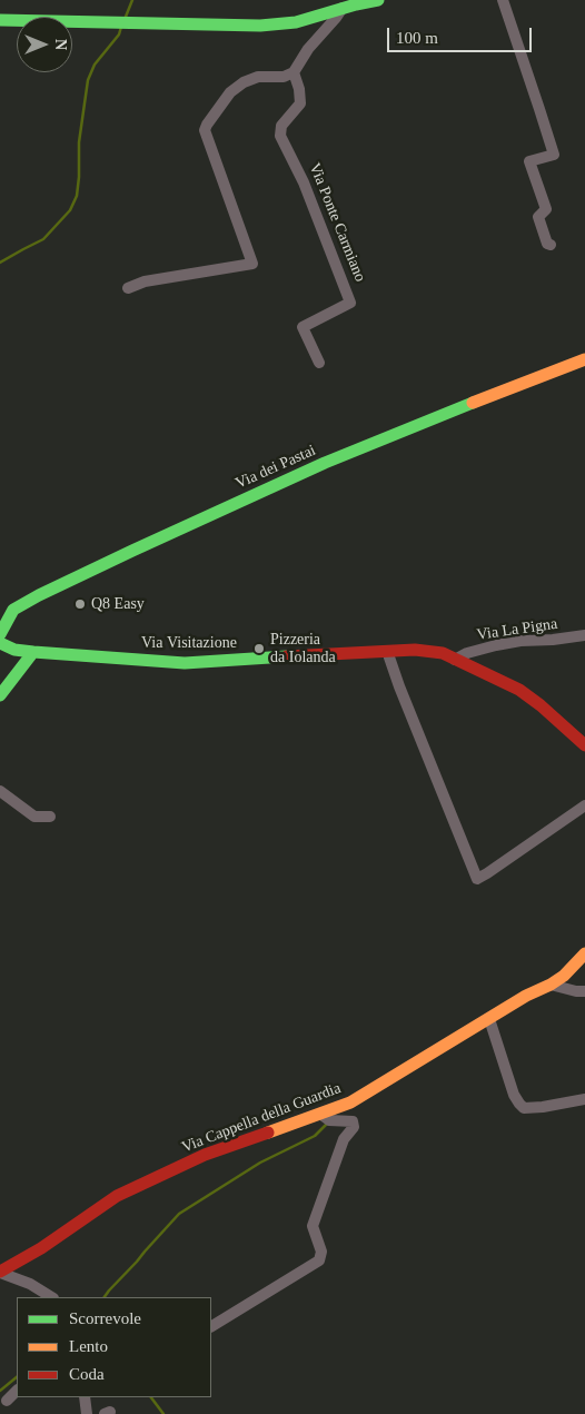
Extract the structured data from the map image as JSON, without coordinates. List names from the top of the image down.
{
  "streets": {
    "street": [
      "Via Ponte Carmiano",
      "Via dei Pastai",
      "Via La Pigna",
      "Via Visitazione",
      "Via Cappella della Guardia"
    ]
  },
  "crossings": [
    ["Via La Pigna", "Via Visitazione"]
  ],
  "places": ["Q8 Easy", "Pizzeria da Iolanda"],
  "legend": ["Scorrevole", "Lento", "Coda"],
  "scale_bar": "100 m",
  "north": "right"
}
